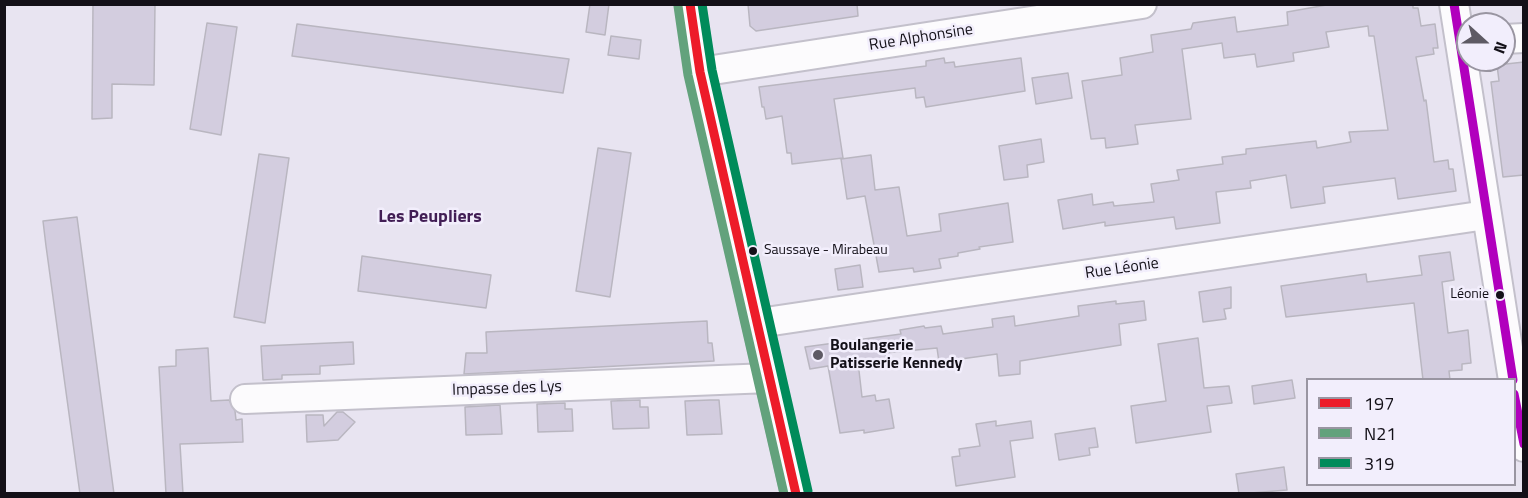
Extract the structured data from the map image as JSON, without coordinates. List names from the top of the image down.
{
  "streets": {
    "street": ["Rue Alphonsine", "Rue Léonie", "Impasse des Lys"]
  },
  "districts": ["Les Peupliers"],
  "places": ["Saussaye - Mirabeau", "Léonie", "Boulangerie Patisserie Kennedy"],
  "lines": ["transit line 197", "transit line 319", "transit line N21"],
  "legend": ["197", "N21", "319"],
  "north": "right"
}
